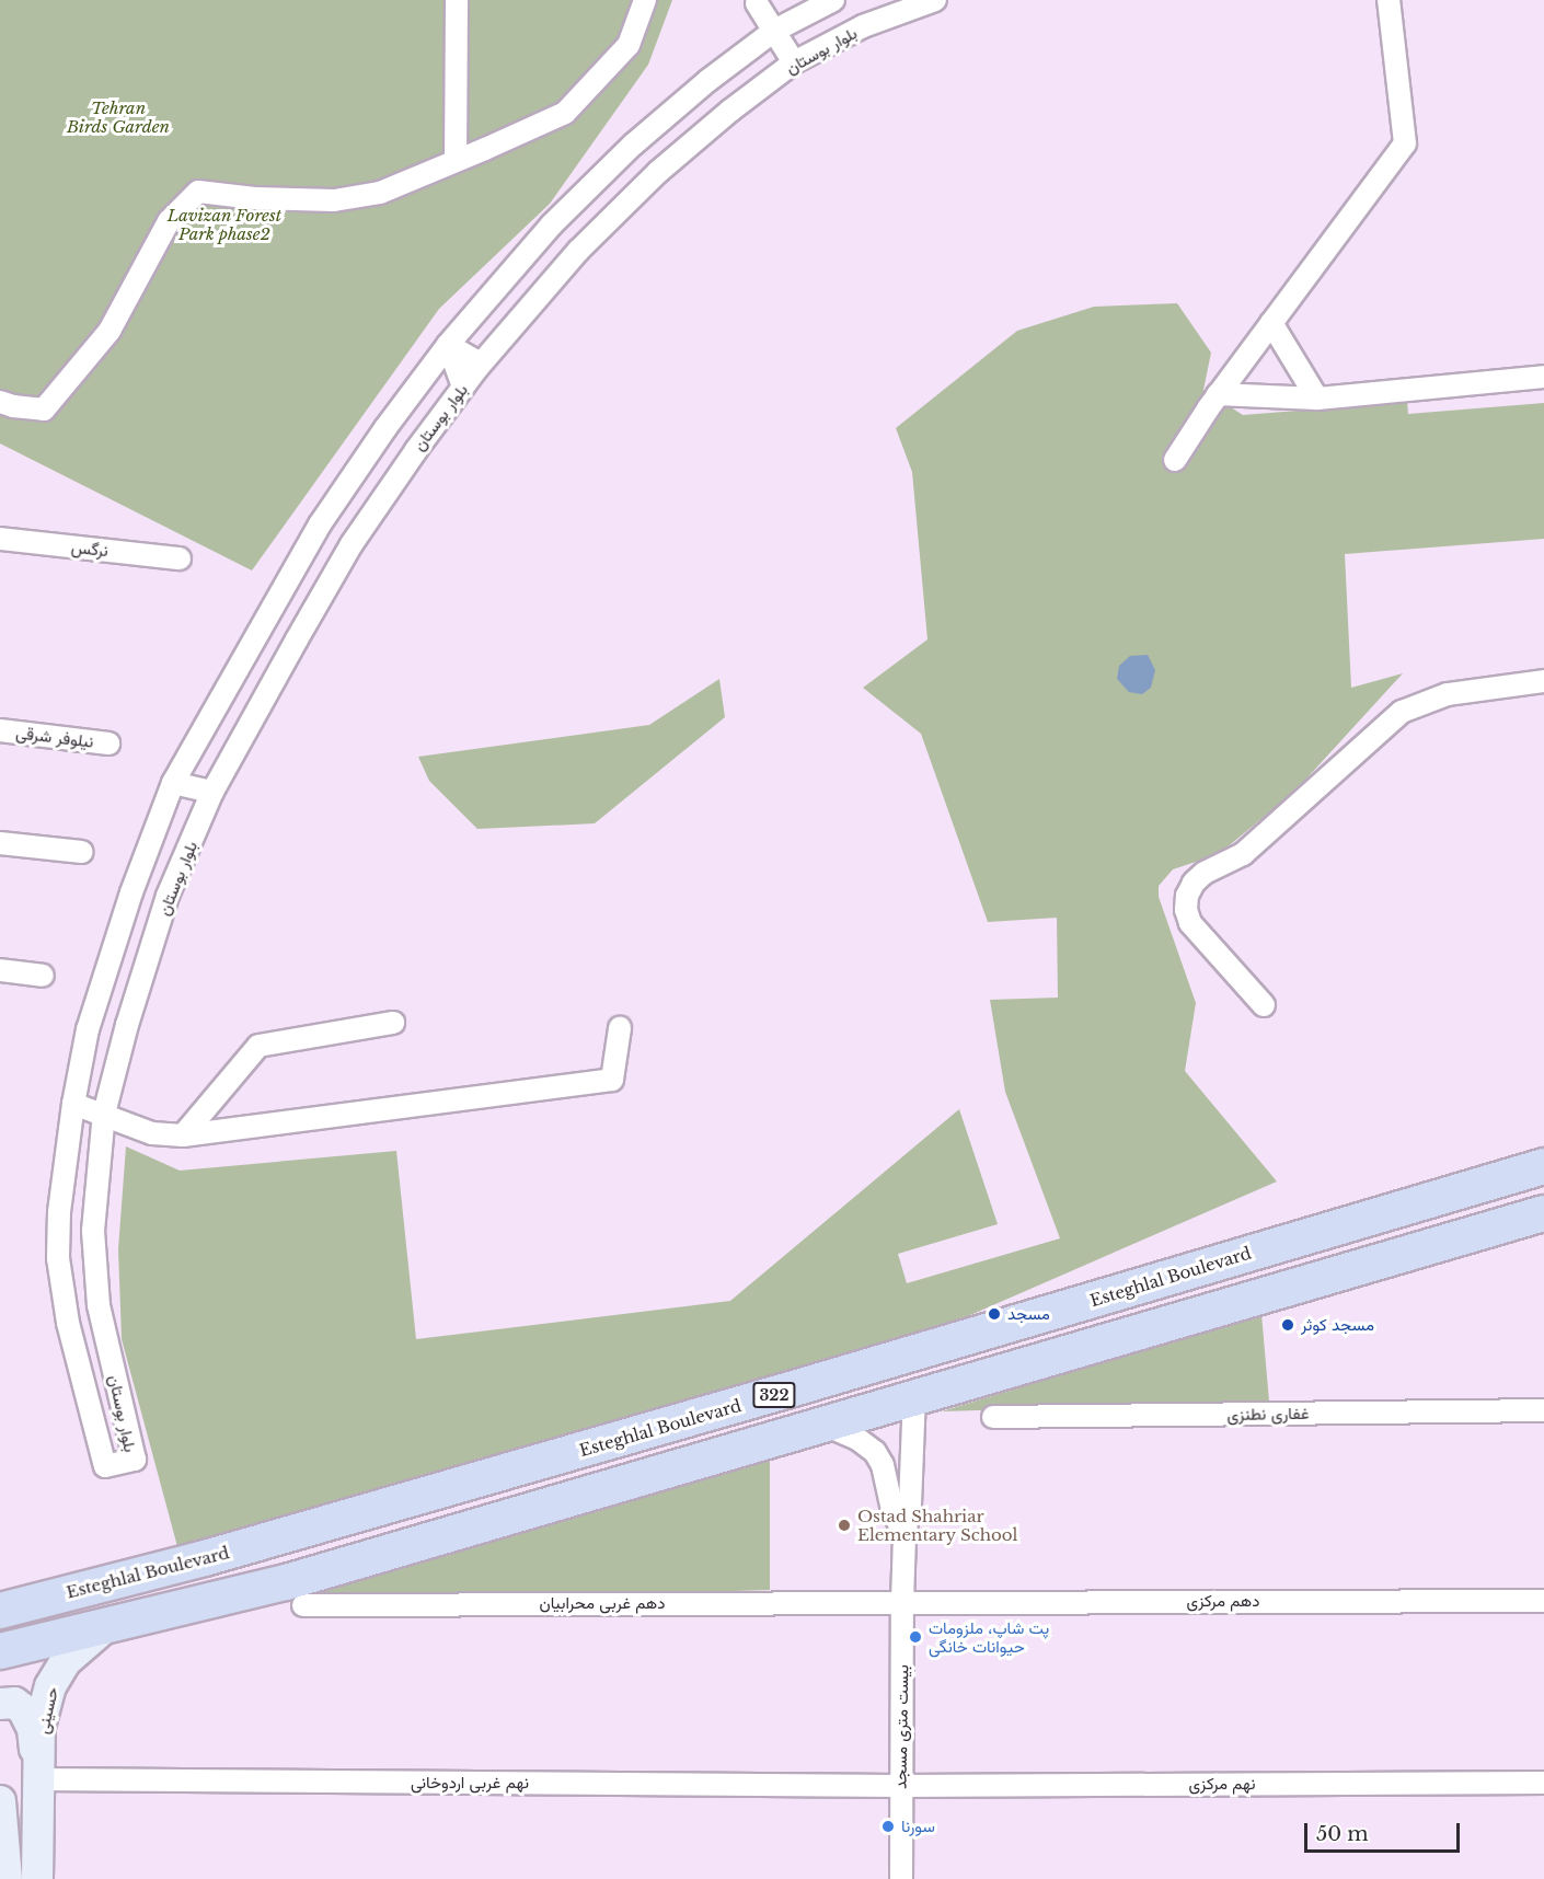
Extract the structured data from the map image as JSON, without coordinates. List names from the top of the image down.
{
  "streets": {
    "main road": ["Esteghlal Boulevard", "322", "حسینی"],
    "street": [
      "بلوار بوستان",
      "نرگس",
      "نیلوفر شرقی",
      "غفاری نطنزی",
      "دهم مرکزی",
      "دهم غربی محرابیان",
      "بیست متری مسجد",
      "نهم غربی اردوخانی",
      "نهم مرکزی"
    ]
  },
  "crossings": [
    ["دهم مرکزی", "دهم غربی محرابیان"],
    ["دهم مرکزی", "بیست متری مسجد"],
    ["دهم غربی محرابیان", "بیست متری مسجد"],
    ["حسینی", "نهم غربی اردوخانی"],
    ["بیست متری مسجد", "نهم غربی اردوخانی"],
    ["بیست متری مسجد", "نهم مرکزی"],
    ["نهم غربی اردوخانی", "نهم مرکزی"]
  ],
  "parks": ["Tehran Birds Garden", "Lavizan Forest Park phase2"],
  "places": [
    "مسجد",
    "مسجد کوثر",
    "Ostad Shahriar Elementary School",
    "پت شاپ، ملزومات حیوانات خانگی",
    "سورنا"
  ],
  "scale_bar": "50 m"
}
